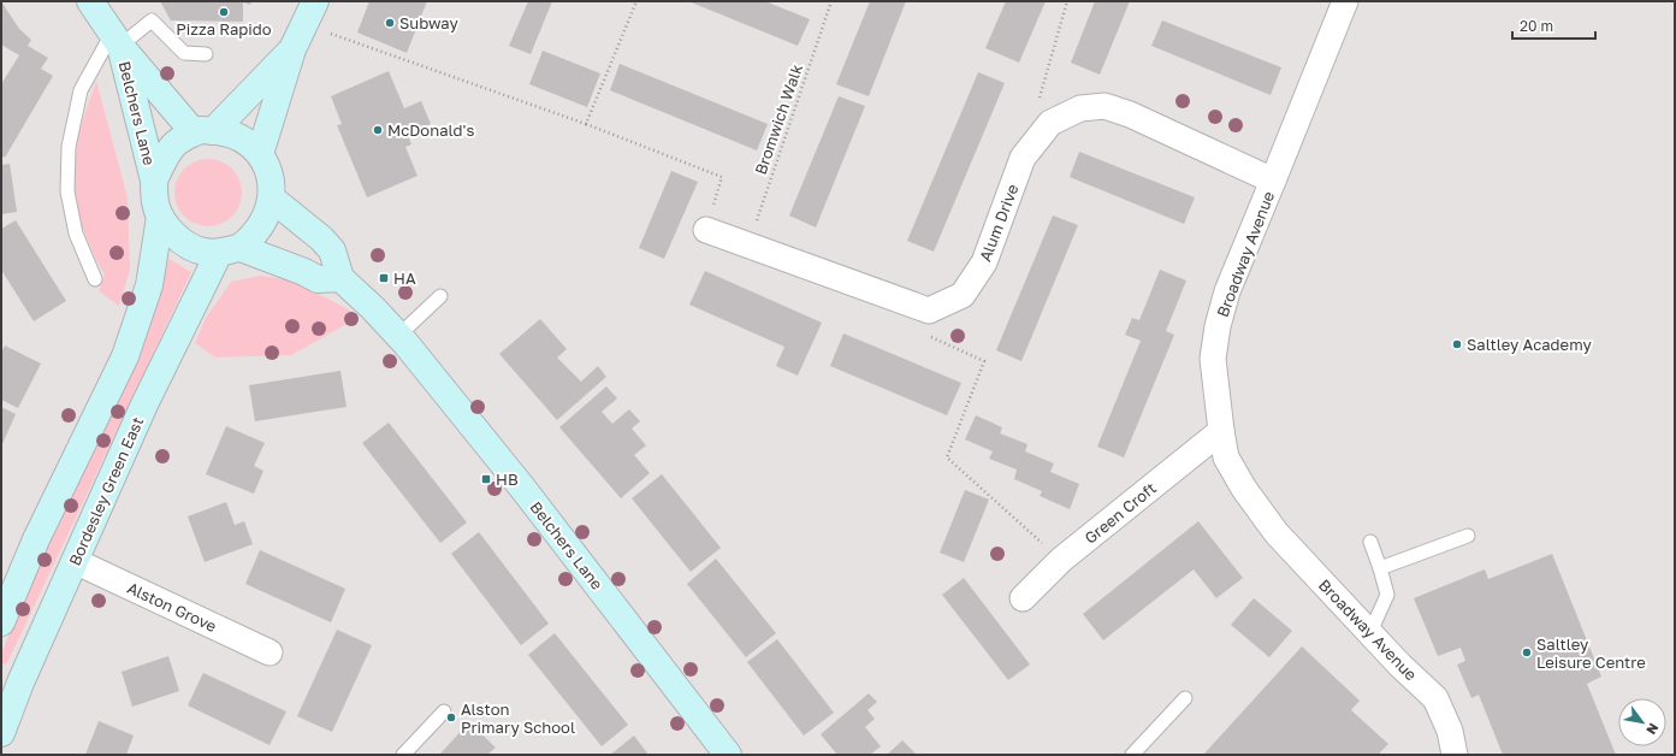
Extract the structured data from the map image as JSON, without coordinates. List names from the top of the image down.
{
  "streets": {
    "main road": ["Belchers Lane", "Bordesley Green East"],
    "street": [
      "Alum Drive",
      "Broadway Avenue",
      "Green Croft",
      "Alston Grove"
    ],
    "path": ["Bromwich Walk"]
  },
  "crossings": [
    ["Belchers Lane", "Bordesley Green East"],
    ["Alum Drive", "Broadway Avenue"],
    ["Broadway Avenue", "Green Croft"],
    ["Bordesley Green East", "Alston Grove"]
  ],
  "places": {
    "other": [
      "Pizza Rapido",
      "Subway",
      "McDonald's",
      "Saltley Academy",
      "Saltley Leisure Centre",
      "Alston Primary School"
    ],
    "transit": ["HA", "HB"]
  },
  "scale_bar": "20 m",
  "north": "bottom right"
}
